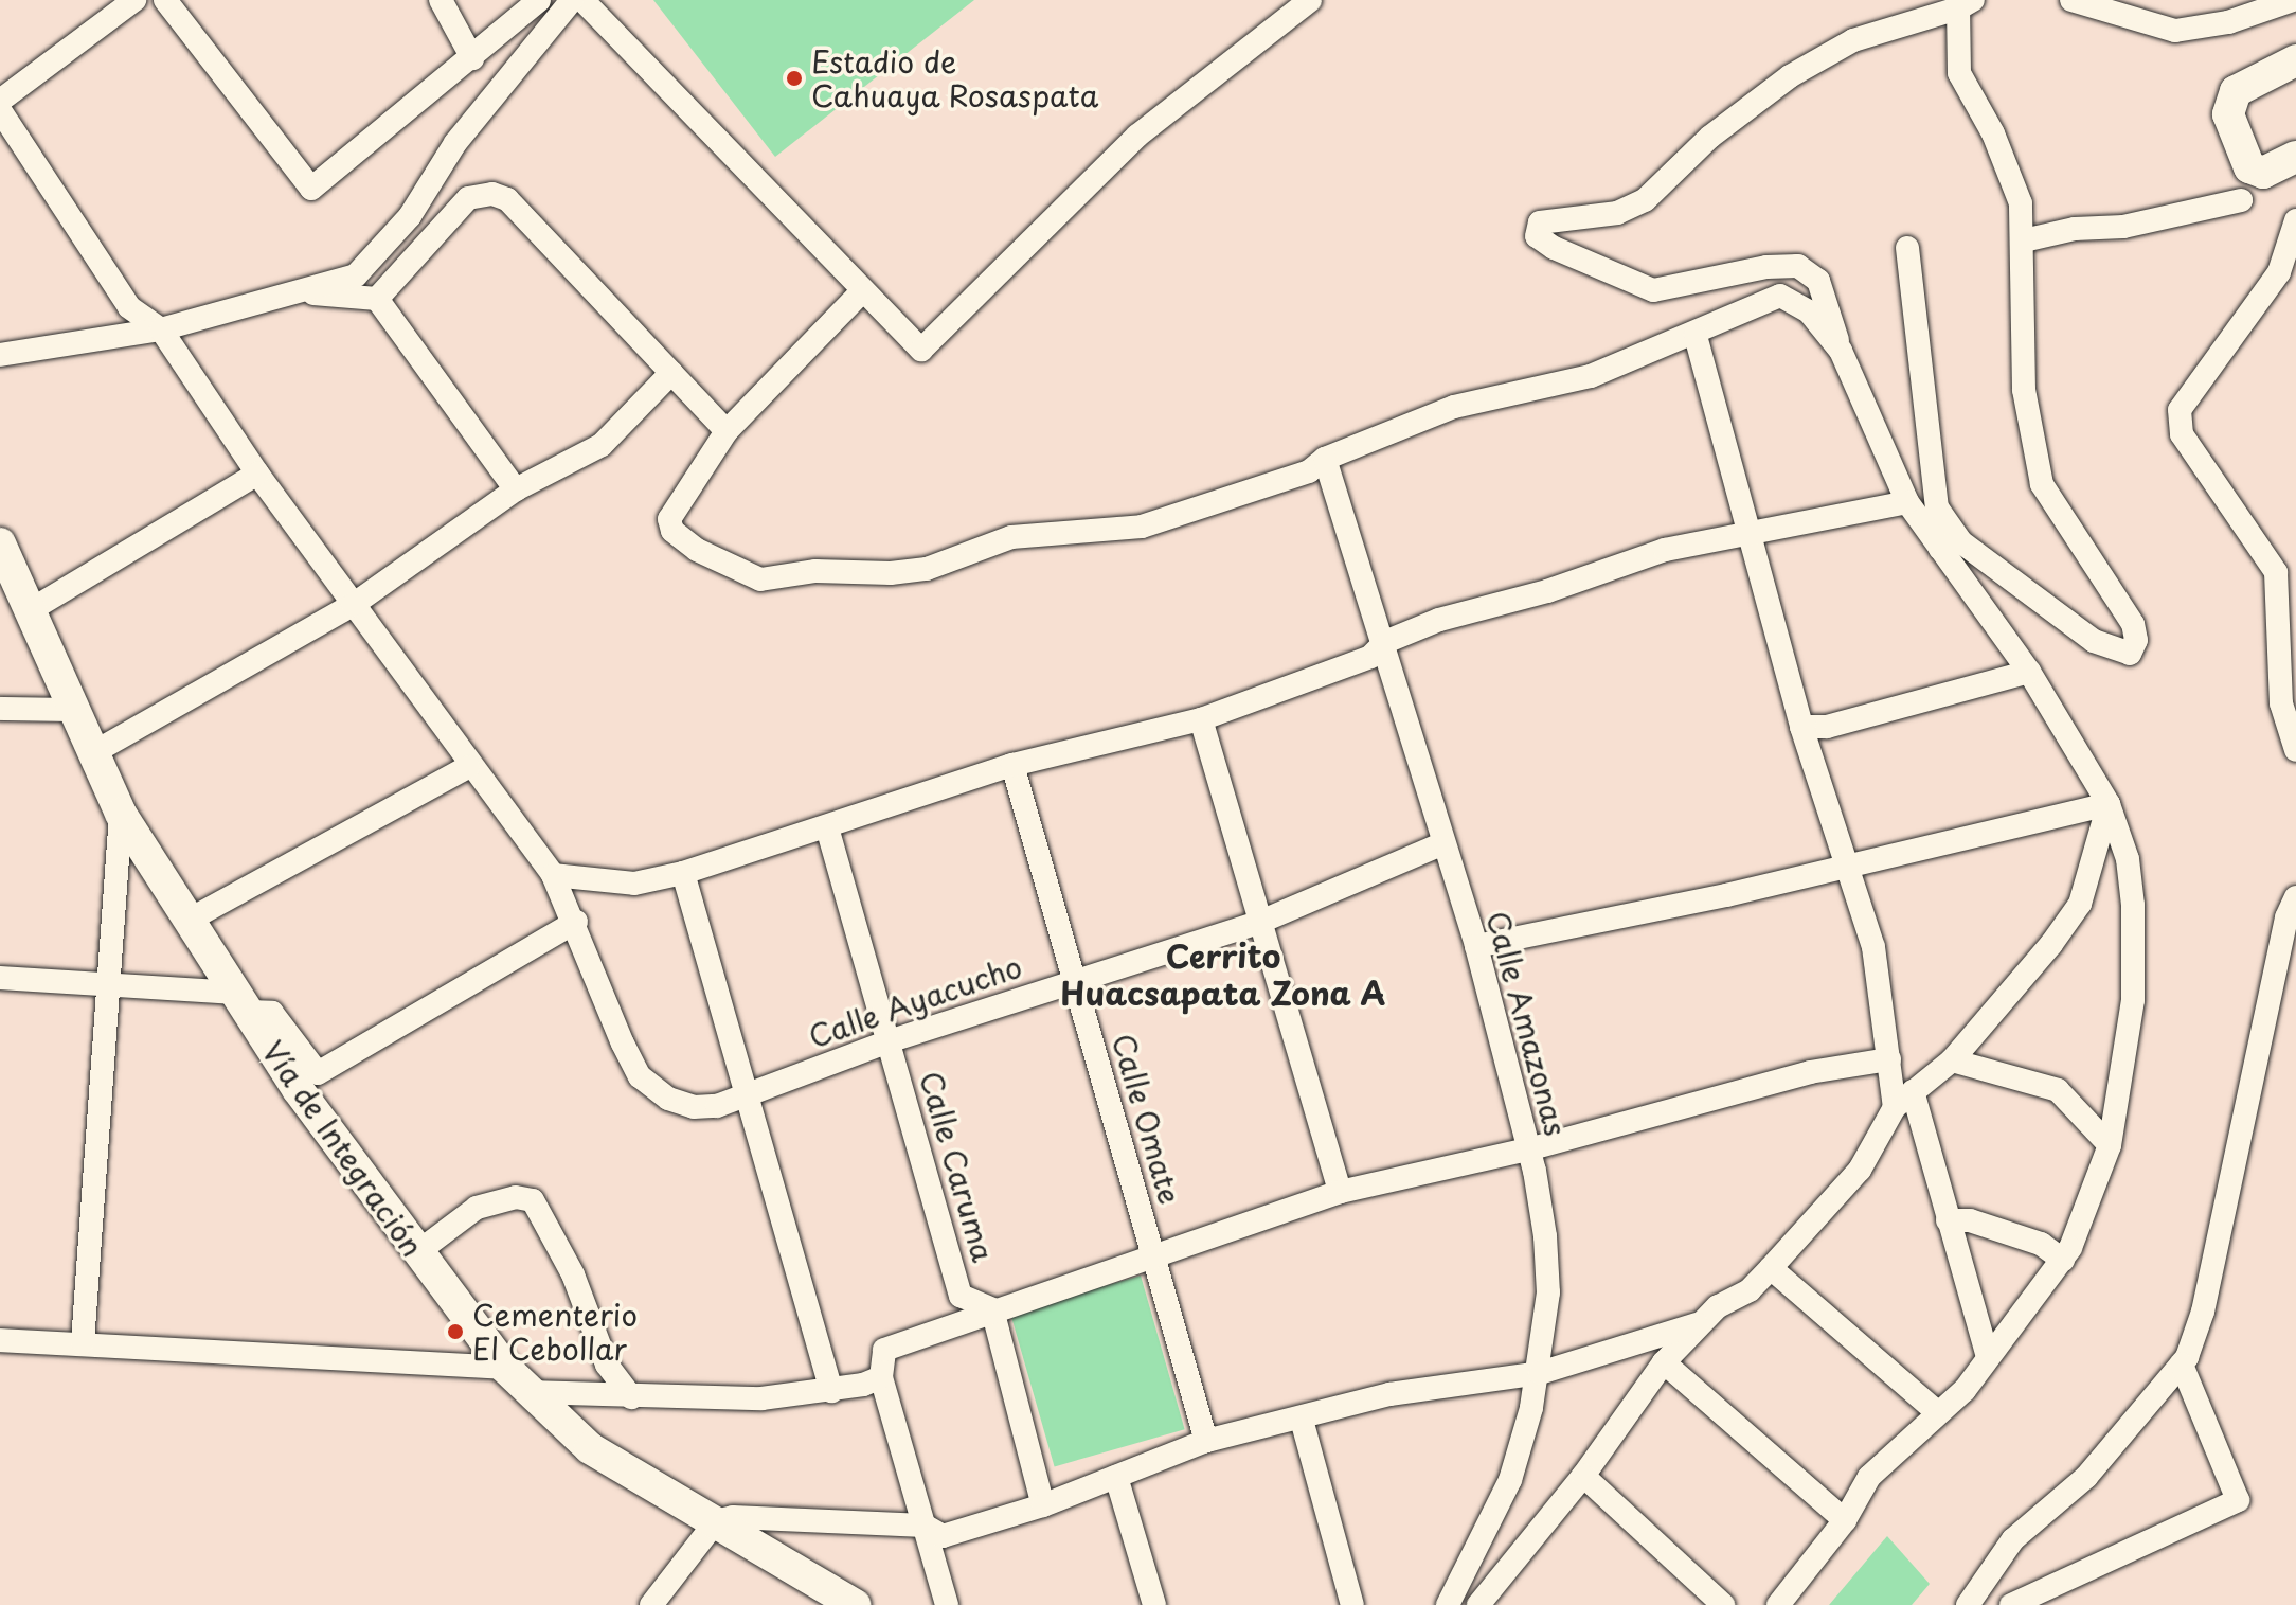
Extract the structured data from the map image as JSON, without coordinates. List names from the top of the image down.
{
  "streets": {
    "main road": ["Vía de Integración"],
    "street": [
      "Calle Ayacucho",
      "Calle Amazonas",
      "Calle Omate",
      "Calle Caruma"
    ]
  },
  "crossings": [
    ["Calle Ayacucho", "Calle Amazonas"],
    ["Calle Ayacucho", "Calle Omate"],
    ["Calle Ayacucho", "Calle Caruma"]
  ],
  "districts": ["Cerrito Huacsapata Zona A"],
  "places": ["Estadio de Cahuaya Rosaspata", "Cementerio El Cebollar"]
}
